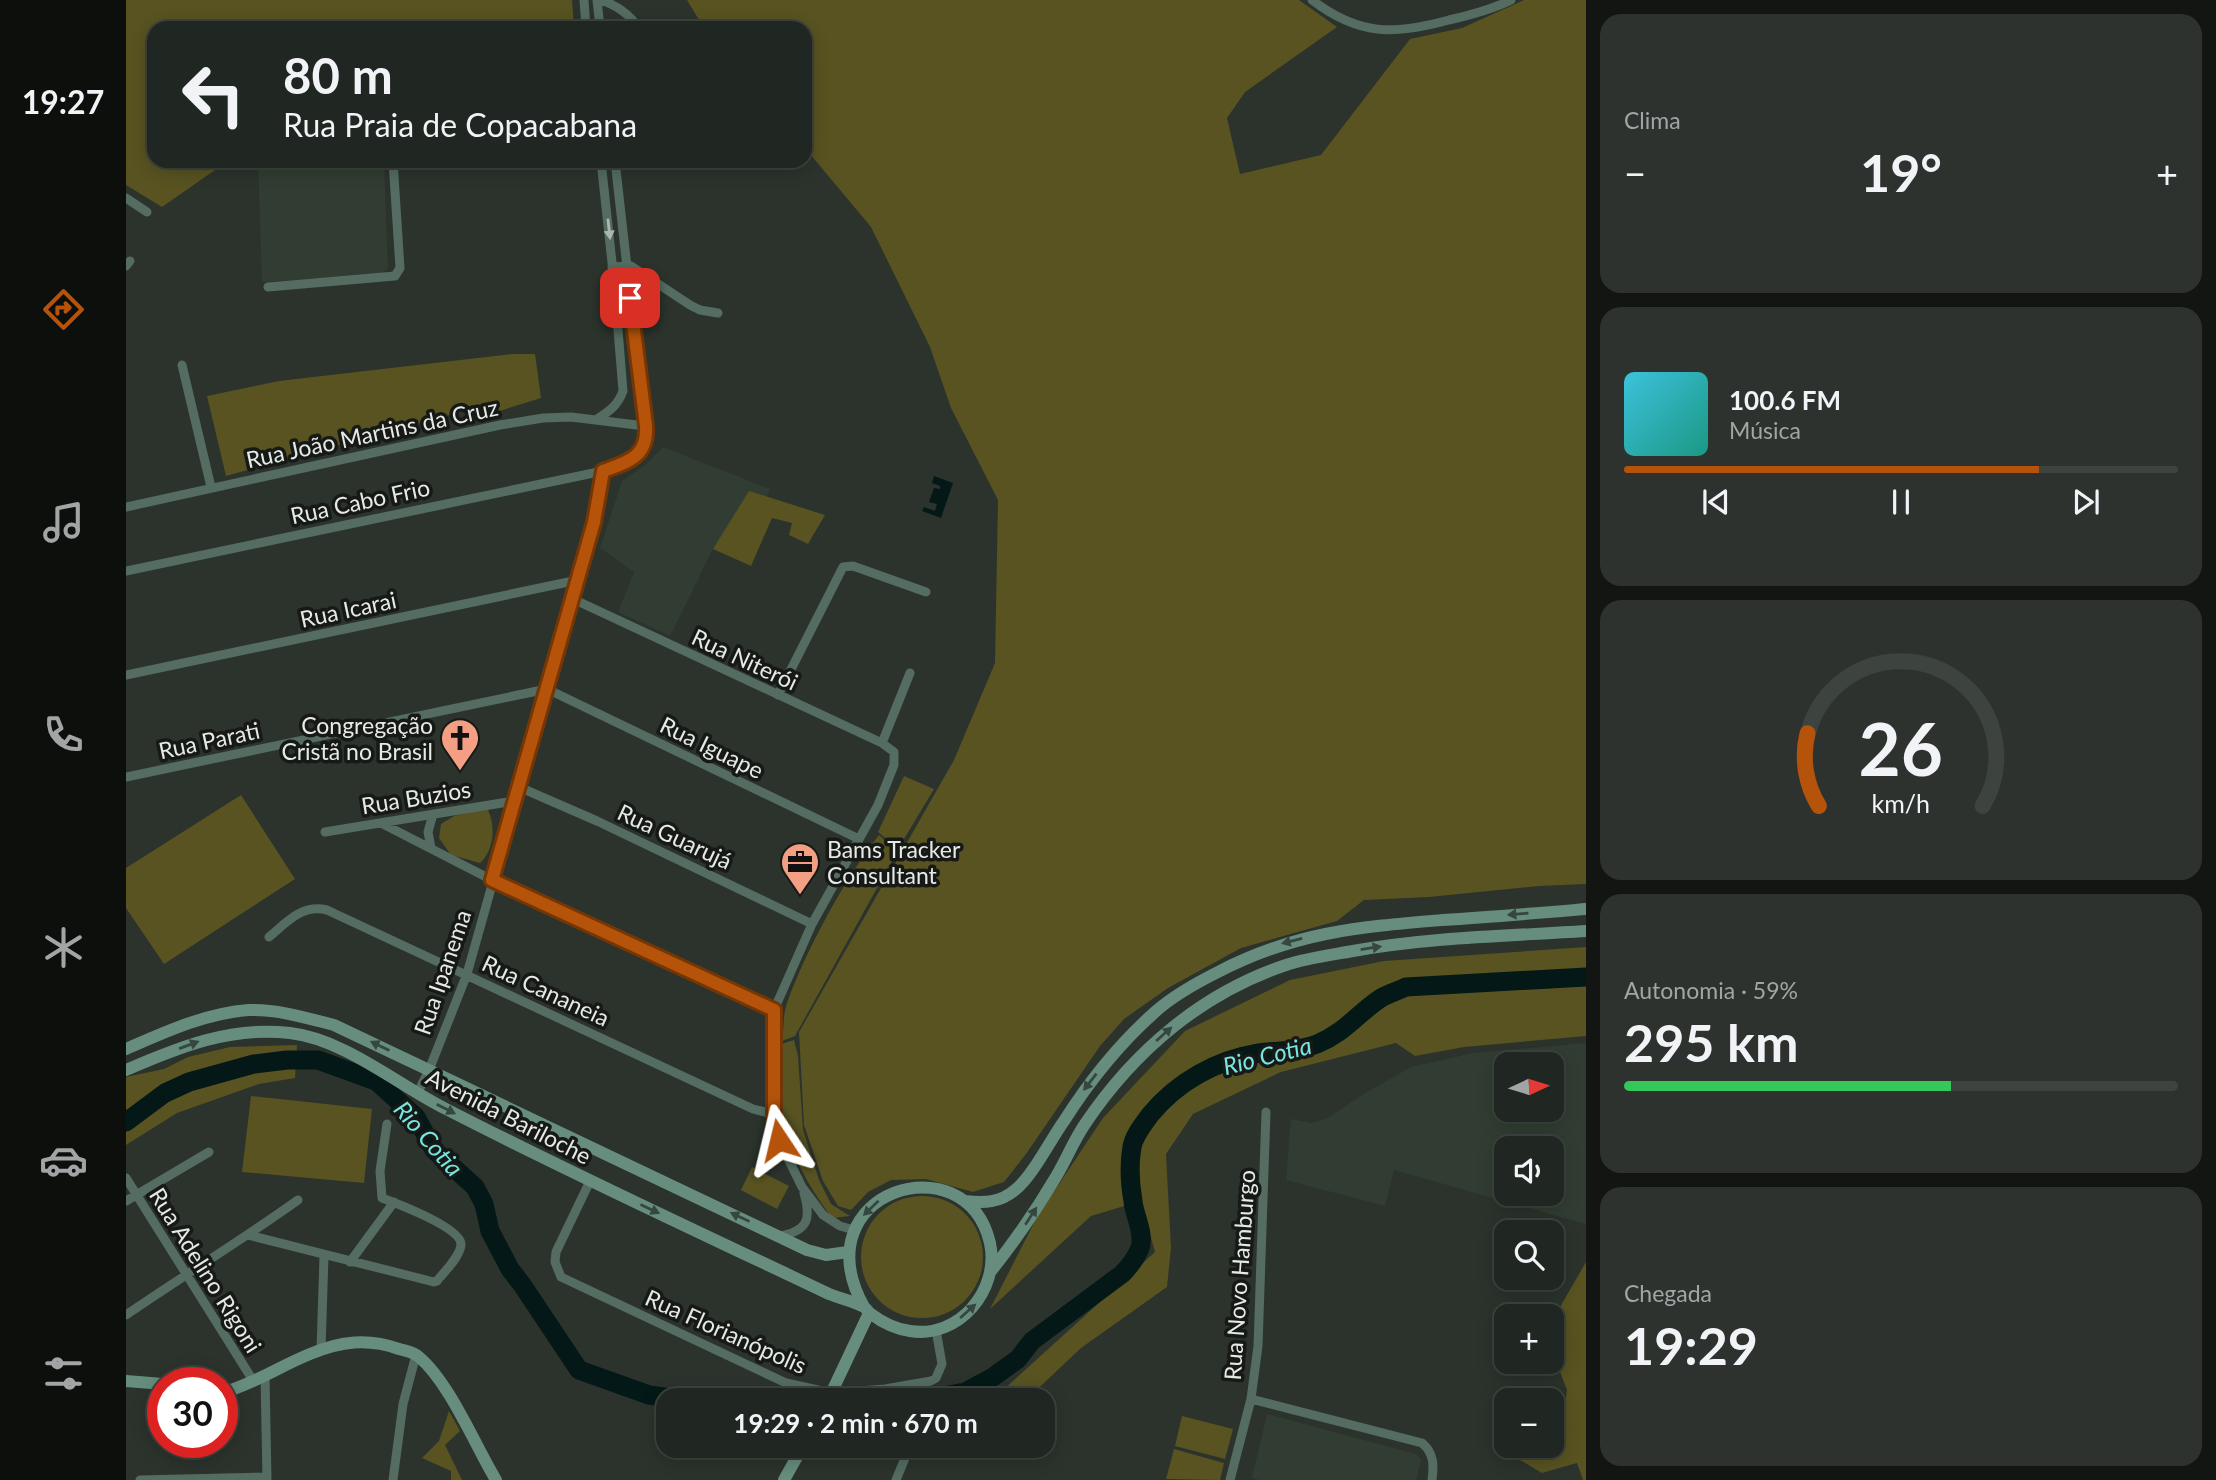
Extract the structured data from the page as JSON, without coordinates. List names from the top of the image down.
{
  "streets": {
    "main road": ["Avenida Bariloche"],
    "street": [
      "Rua João Martins da Cruz",
      "Rua Cabo Frio",
      "Rua Icarai",
      "Rua Niterói",
      "Rua Parati",
      "Rua Iguape",
      "Rua Buzios",
      "Rua Guarujá",
      "Rua Ipanema",
      "Rua Cananeia",
      "Rua Adelino Rigoni",
      "Rua Novo Hamburgo",
      "Rua Florianópolis"
    ]
  },
  "crossings": [
    ["Rua Cabo Frio", "Rua Ipanema"],
    ["Rua Icarai", "Rua Ipanema"],
    ["Rua Niterói", "Rua Iguape"],
    ["Rua Niterói", "Rua Ipanema"],
    ["Rua Parati", "Rua Iguape"],
    ["Rua Parati", "Rua Ipanema"],
    ["Rua Iguape", "Rua Ipanema"],
    ["Rua Buzios", "Rua Ipanema"],
    ["Rua Guarujá", "Rua Ipanema"],
    ["Rua Ipanema", "Rua Cananeia"],
    ["Rua Ipanema", "Avenida Bariloche"],
    ["Avenida Bariloche", "Rua Florianópolis"]
  ],
  "water": ["Rio Cotia"],
  "places": {
    "church": ["Congregação Cristã no Brasil"],
    "office": ["Bams Tracker Consultant"]
  },
  "north": "right",
  "page": {
    "tabs": "19:27",
    "tile": [
      "Clima",
      ["Autonomia · 59%", "295 km"],
      ["Chegada", "19:29"]
    ],
    "turn": ["80 m", "Rua Praia de Copacabana"],
    "heat": ["−", "19°", "+"],
    "song": ["100.6 FM", "Música"],
    "map_buttons": ["+", "−"],
    "limit": "30",
    "trip": "19:29 · 2 min · 670 m",
    "gauge": ["26", "km/h"]
  }
}
